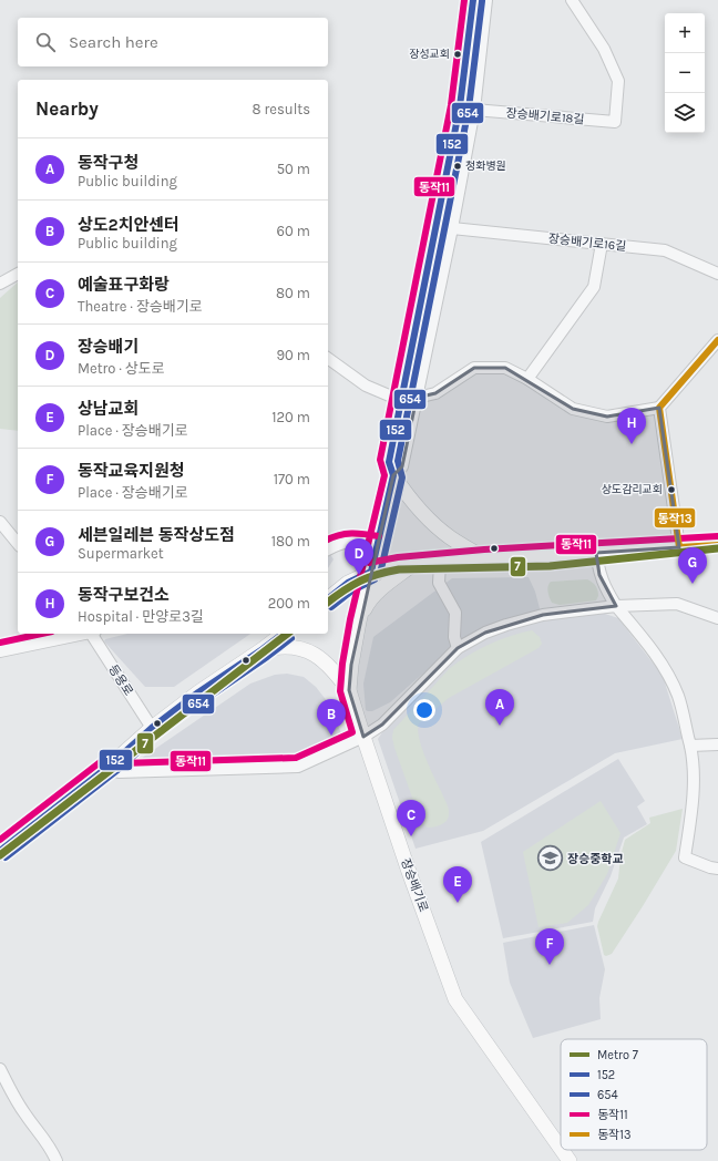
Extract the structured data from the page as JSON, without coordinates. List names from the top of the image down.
{
  "streets": {
    "main road": ["장승배기로"],
    "street": ["장승배기로18길", "장승배기로16길", "등용로"]
  },
  "crossings": [
    ["장승배기로18길", "장승배기로"],
    ["장승배기로16길", "장승배기로"]
  ],
  "places": {
    "other": ["장성교회", "청화병원", "상도감리교회"],
    "school or university": ["장승중학교"]
  },
  "lines": [
    "transit line 152",
    "transit line 동작11",
    "transit line 654",
    "transit line 동작13",
    "metro line 7"
  ],
  "legend": [
    "Metro 7",
    "152",
    "654",
    "동작11",
    "동작13"
  ],
  "page": {
    "map_buttons": ["+", "−"],
    "search": "Search here",
    "heading": ["Nearby", "8 results"],
    "list": [
      {
        "mark": "A",
        "name": "동작구청",
        "note": "Public building",
        "value": "50 m"
      },
      {
        "mark": "B",
        "name": "상도2치안센터",
        "note": "Public building",
        "value": "60 m"
      },
      {
        "mark": "C",
        "name": "예술표구화랑",
        "note": "Theatre · 장승배기로",
        "value": "80 m"
      },
      {
        "mark": "D",
        "name": "장승배기",
        "note": "Metro · 상도로",
        "value": "90 m"
      },
      {
        "mark": "E",
        "name": "상남교회",
        "note": "Place · 장승배기로",
        "value": "120 m"
      },
      {
        "mark": "F",
        "name": "동작교육지원청",
        "note": "Place · 장승배기로",
        "value": "170 m"
      },
      {
        "mark": "G",
        "name": "세븐일레븐 동작상도점",
        "note": "Supermarket",
        "value": "180 m"
      },
      {
        "mark": "H",
        "name": "동작구보건소",
        "note": "Hospital · 만양로3길",
        "value": "200 m"
      }
    ],
    "pins": [
      "H",
      "D",
      "G",
      "A",
      "B",
      "C",
      "E",
      "F"
    ]
  }
}
